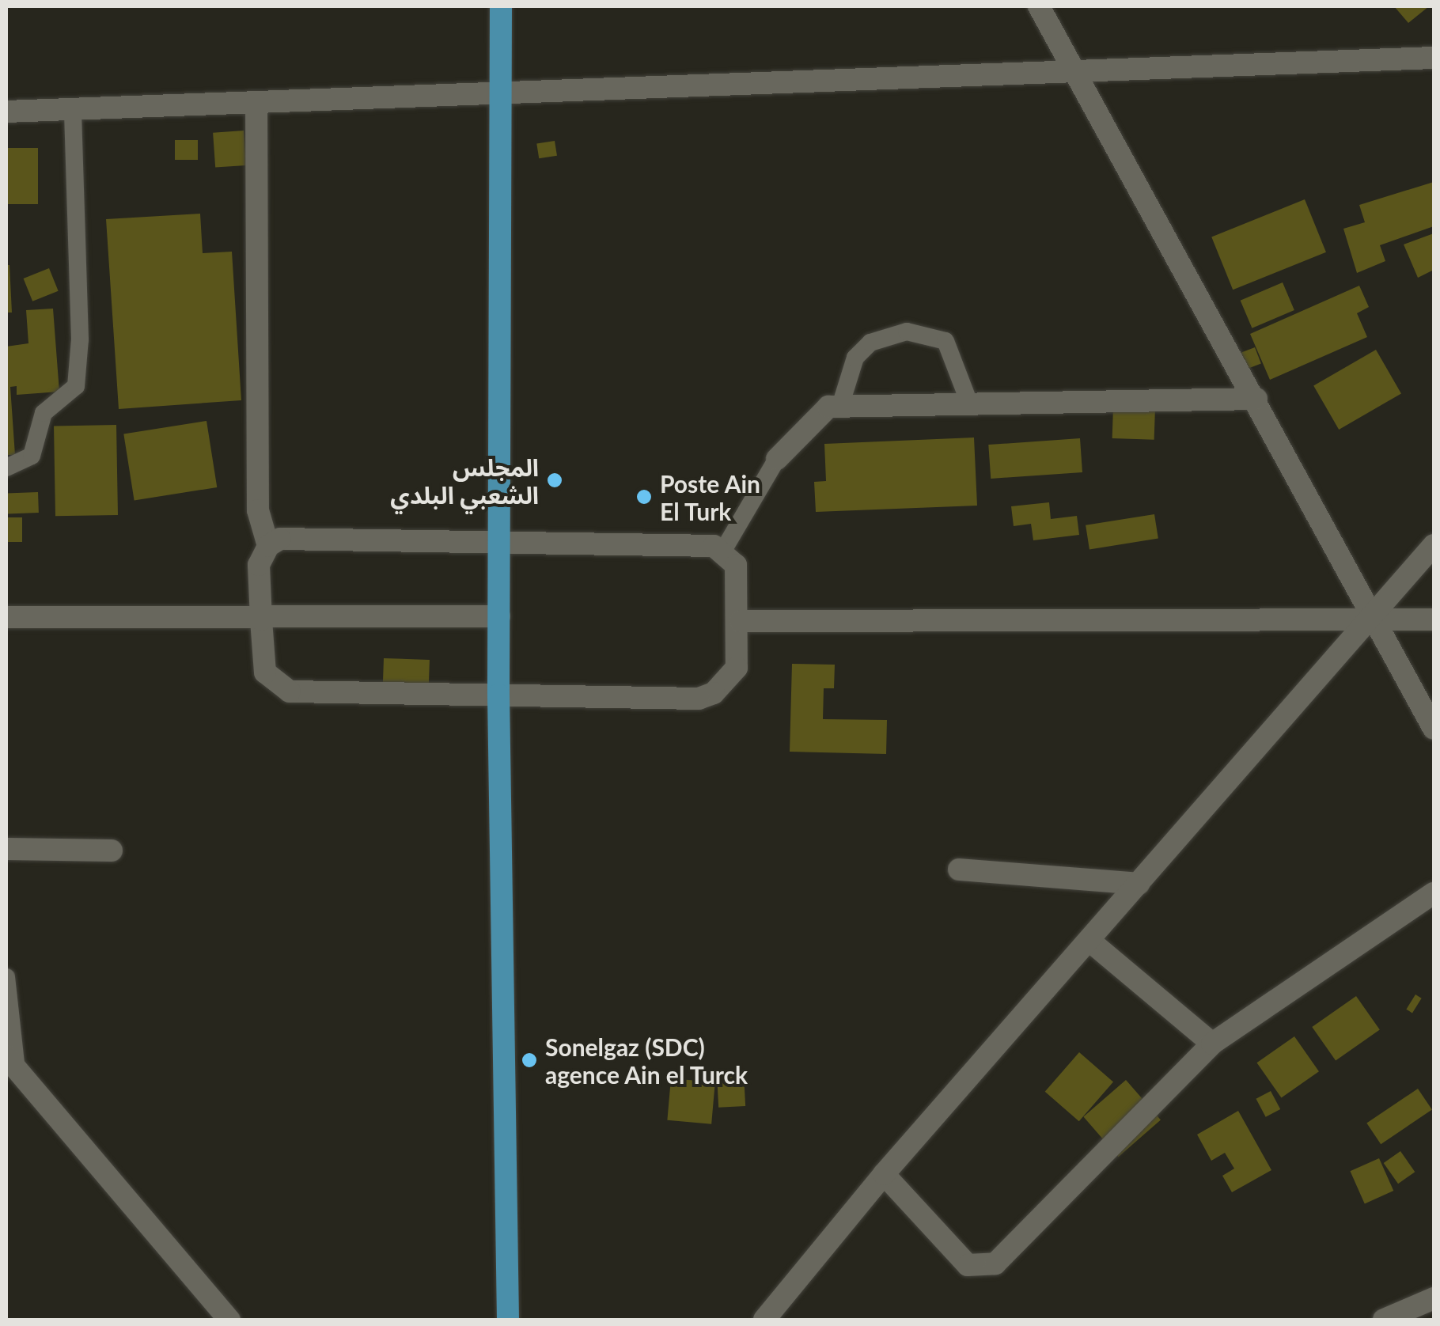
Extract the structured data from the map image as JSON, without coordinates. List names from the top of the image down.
{
  "places": ["المجلس الشعبي البلدي", "Poste Ain El Turk", "Sonelgaz (SDC) agence Ain el Turck"]
}
